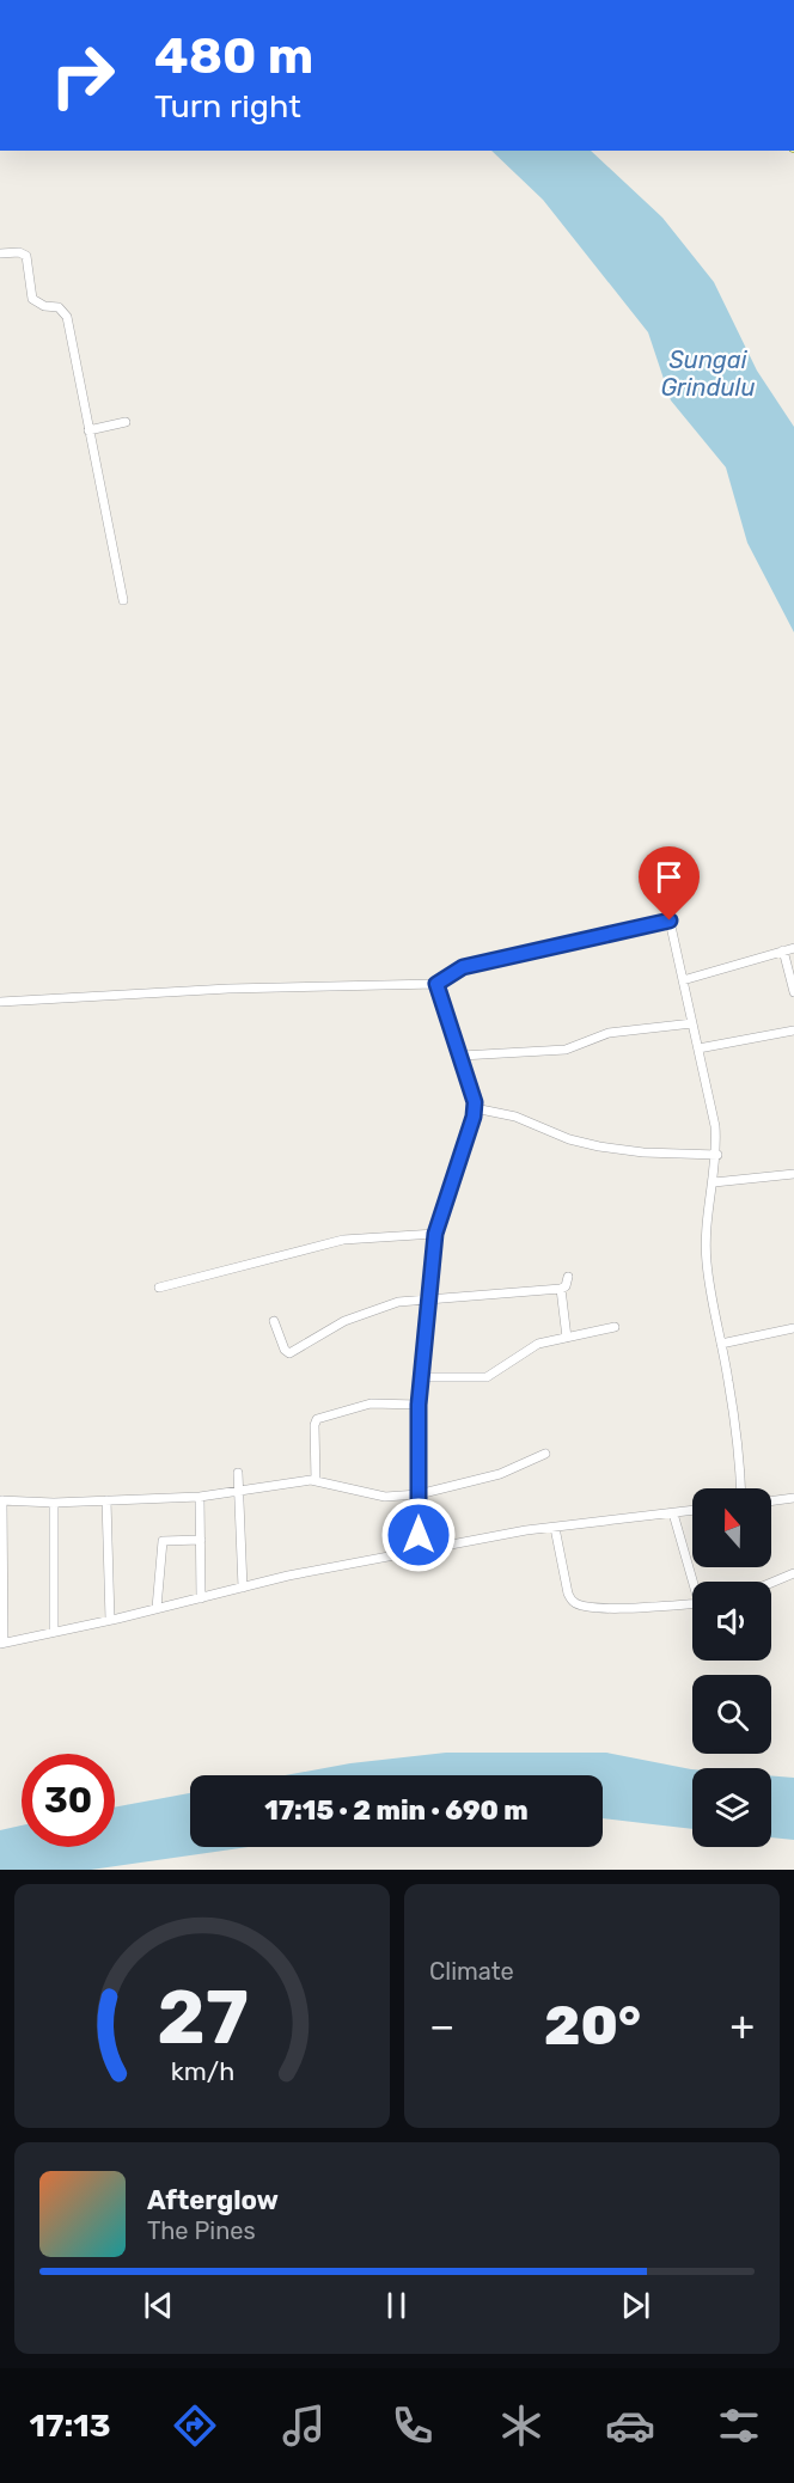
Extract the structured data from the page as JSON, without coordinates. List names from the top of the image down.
{
  "water": ["Sungai Grindulu"],
  "north": "top",
  "page": {
    "turn": ["480 m", "Turn right"],
    "limit": "30",
    "trip": "17:15 · 2 min · 690 m",
    "tile": "Climate",
    "heat": ["−", "20°", "+"],
    "song": ["Afterglow", "The Pines"],
    "tabs": "17:13",
    "gauge": ["27", "km/h"]
  }
}
